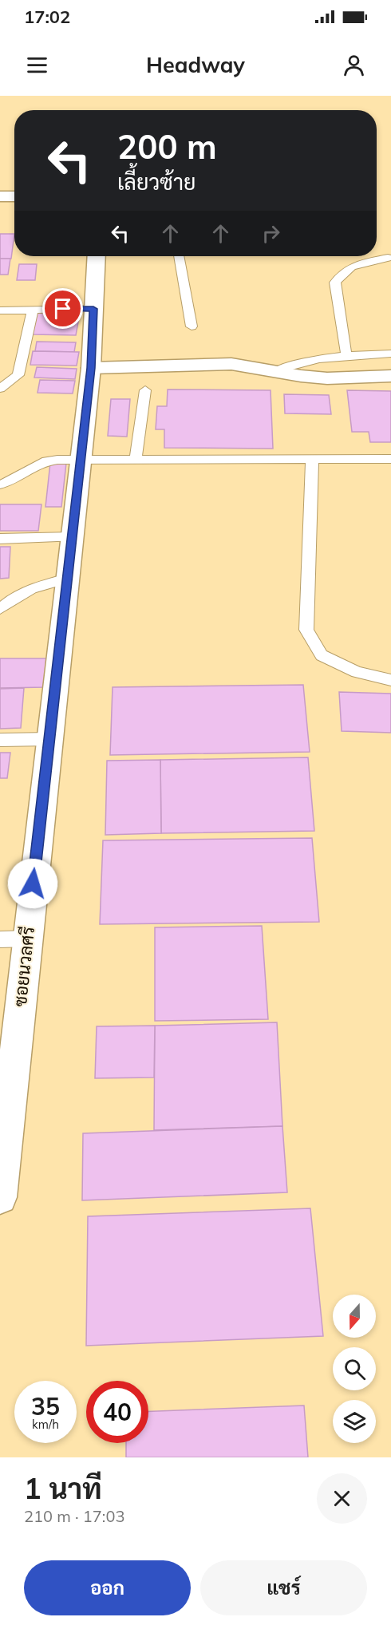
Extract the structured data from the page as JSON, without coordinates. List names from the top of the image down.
{
  "streets": {
    "street": ["ซอยนวลศรี"]
  },
  "north": "bottom",
  "page": {
    "status": "17:02",
    "header": "Headway",
    "turn": ["200 m", "เลี้ยวซ้าย"],
    "speed": "35 km/h",
    "limit": "40",
    "heading": ["1 นาที", "210 m · 17:03"],
    "buttons": ["ออก", "แชร์"]
  }
}
